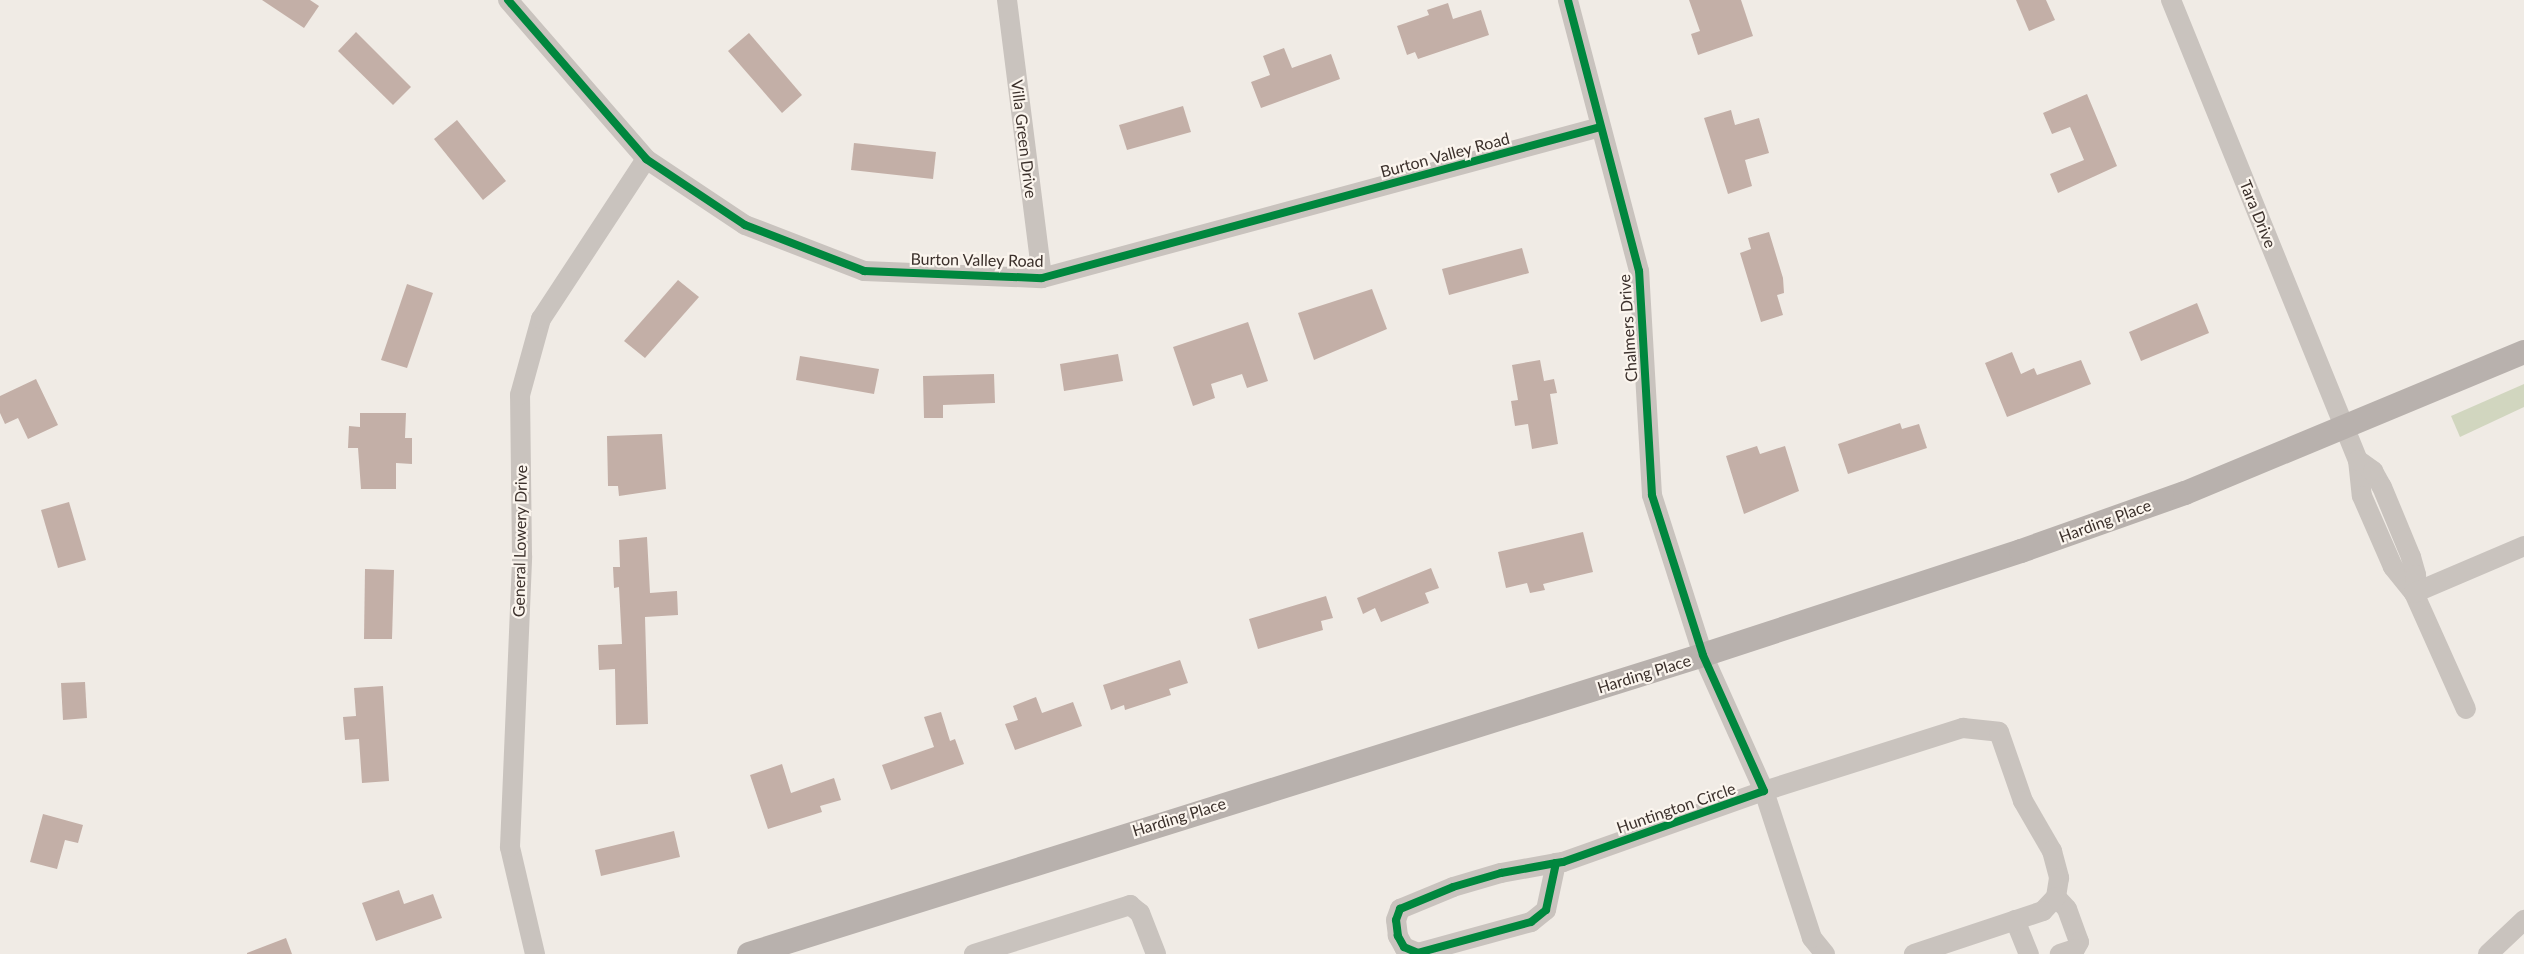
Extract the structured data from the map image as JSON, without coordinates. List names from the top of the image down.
{
  "streets": {
    "main road": ["Harding Place"],
    "street": [
      "Villa Green Drive",
      "Burton Valley Road",
      "Tara Drive",
      "Chalmers Drive",
      "General Lowery Drive",
      "Huntington Circle"
    ]
  },
  "crossings": [
    ["Villa Green Drive", "Burton Valley Road"],
    ["Burton Valley Road", "Chalmers Drive"],
    ["Burton Valley Road", "General Lowery Drive"],
    ["Tara Drive", "Harding Place"],
    ["Chalmers Drive", "Harding Place"],
    ["Chalmers Drive", "Huntington Circle"],
    ["Harding Place", "Huntington Circle"]
  ]
}
